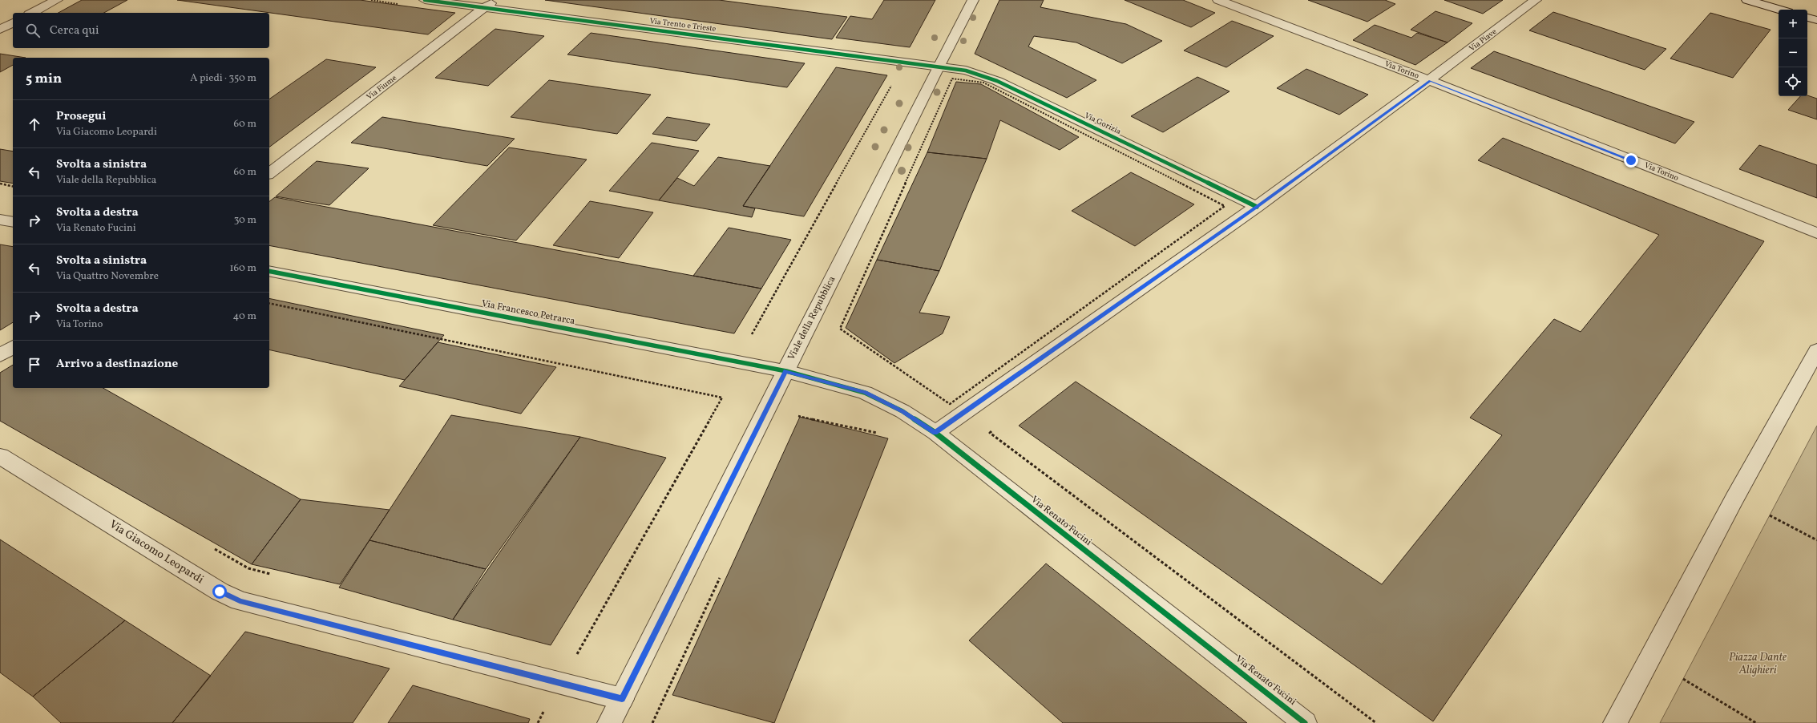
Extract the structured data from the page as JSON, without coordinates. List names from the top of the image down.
{
  "streets": {
    "street": [
      "Via Trento e Trieste",
      "Via Piave",
      "Via Torino",
      "Via Fiume",
      "Via Gorizia",
      "Via Francesco Petrarca",
      "Viale della Repubblica",
      "Via Renato Fucini",
      "Via Giacomo Leopardi"
    ]
  },
  "crossings": [
    ["Via Trento e Trieste", "Via Fiume"],
    ["Via Trento e Trieste", "Via Gorizia"],
    ["Via Trento e Trieste", "Viale della Repubblica"],
    ["Via Piave", "Via Torino"],
    ["Via Piave", "Via Gorizia"],
    ["Via Piave", "Via Renato Fucini"],
    ["Via Gorizia", "Viale della Repubblica"],
    ["Via Francesco Petrarca", "Viale della Repubblica"],
    ["Via Francesco Petrarca", "Via Renato Fucini"],
    ["Viale della Repubblica", "Via Renato Fucini"],
    ["Viale della Repubblica", "Via Giacomo Leopardi"]
  ],
  "parks": ["Piazza Dante Alighieri"],
  "page": {
    "map_buttons": ["+", "−"],
    "search": "Cerca qui",
    "heading": ["5 min", "A piedi · 350 m"],
    "list": [
      ["Prosegui", "Via Giacomo Leopardi", "60 m"],
      ["Svolta a sinistra", "Viale della Repubblica", "60 m"],
      ["Svolta a destra", "Via Renato Fucini", "30 m"],
      ["Svolta a sinistra", "Via Quattro Novembre", "160 m"],
      ["Svolta a destra", "Via Torino", "40 m"],
      "Arrivo a destinazione"
    ]
  }
}
